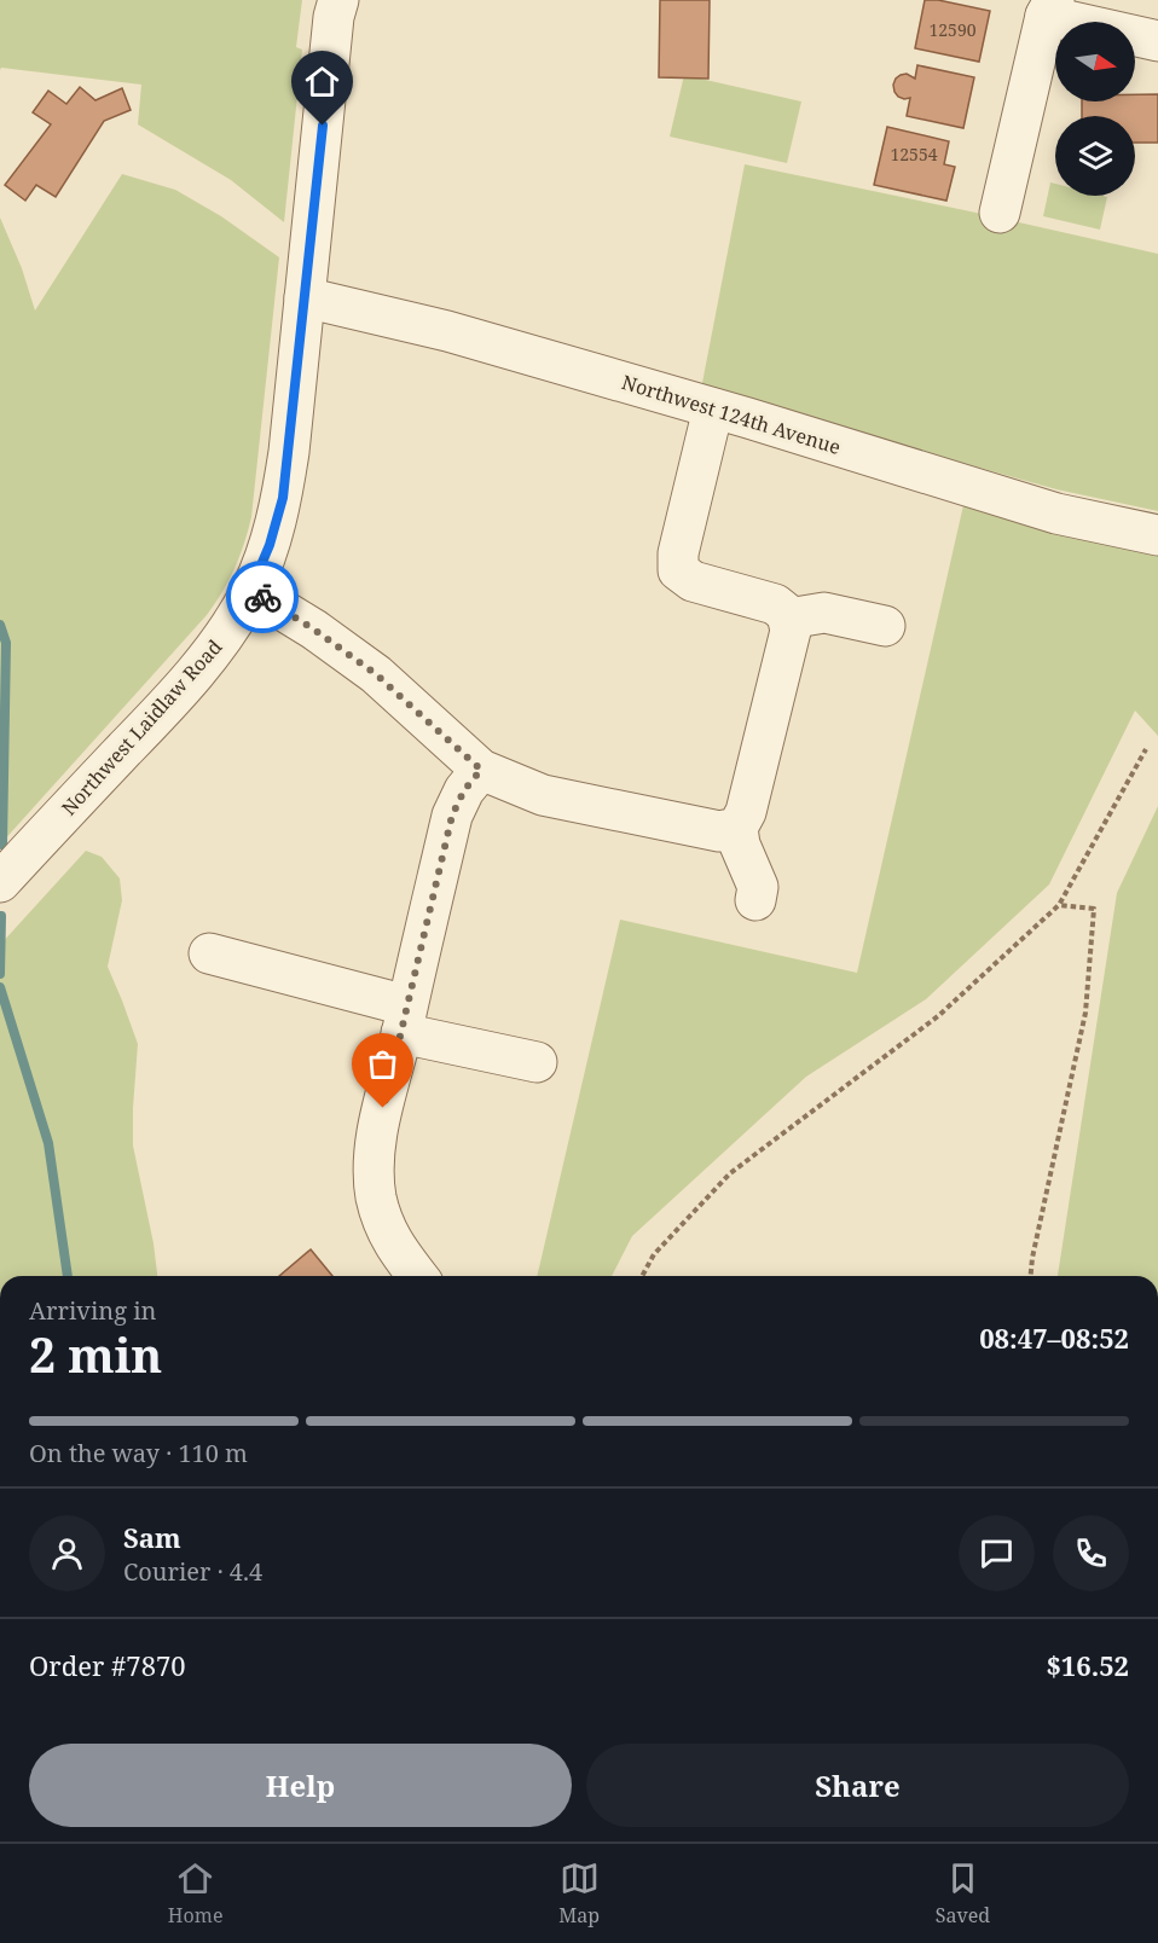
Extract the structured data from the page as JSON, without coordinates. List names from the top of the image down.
{
  "streets": {
    "street": ["Northwest 124th Avenue", "Northwest Laidlaw Road"]
  },
  "crossings": [
    ["Northwest 124th Avenue", "Northwest Laidlaw Road"]
  ],
  "house_numbers": ["12590", "12554"],
  "north": "right",
  "page": {
    "heading": ["2 min", "Arriving in", "08:47–08:52"],
    "panel": [
      "Sam",
      "Courier · 4.4",
      "Order #7870",
      "$16.52"
    ],
    "bar": "On the way · 110 m",
    "buttons": ["Help", "Share"],
    "tabs": ["Home", "Map", "Saved"]
  }
}
